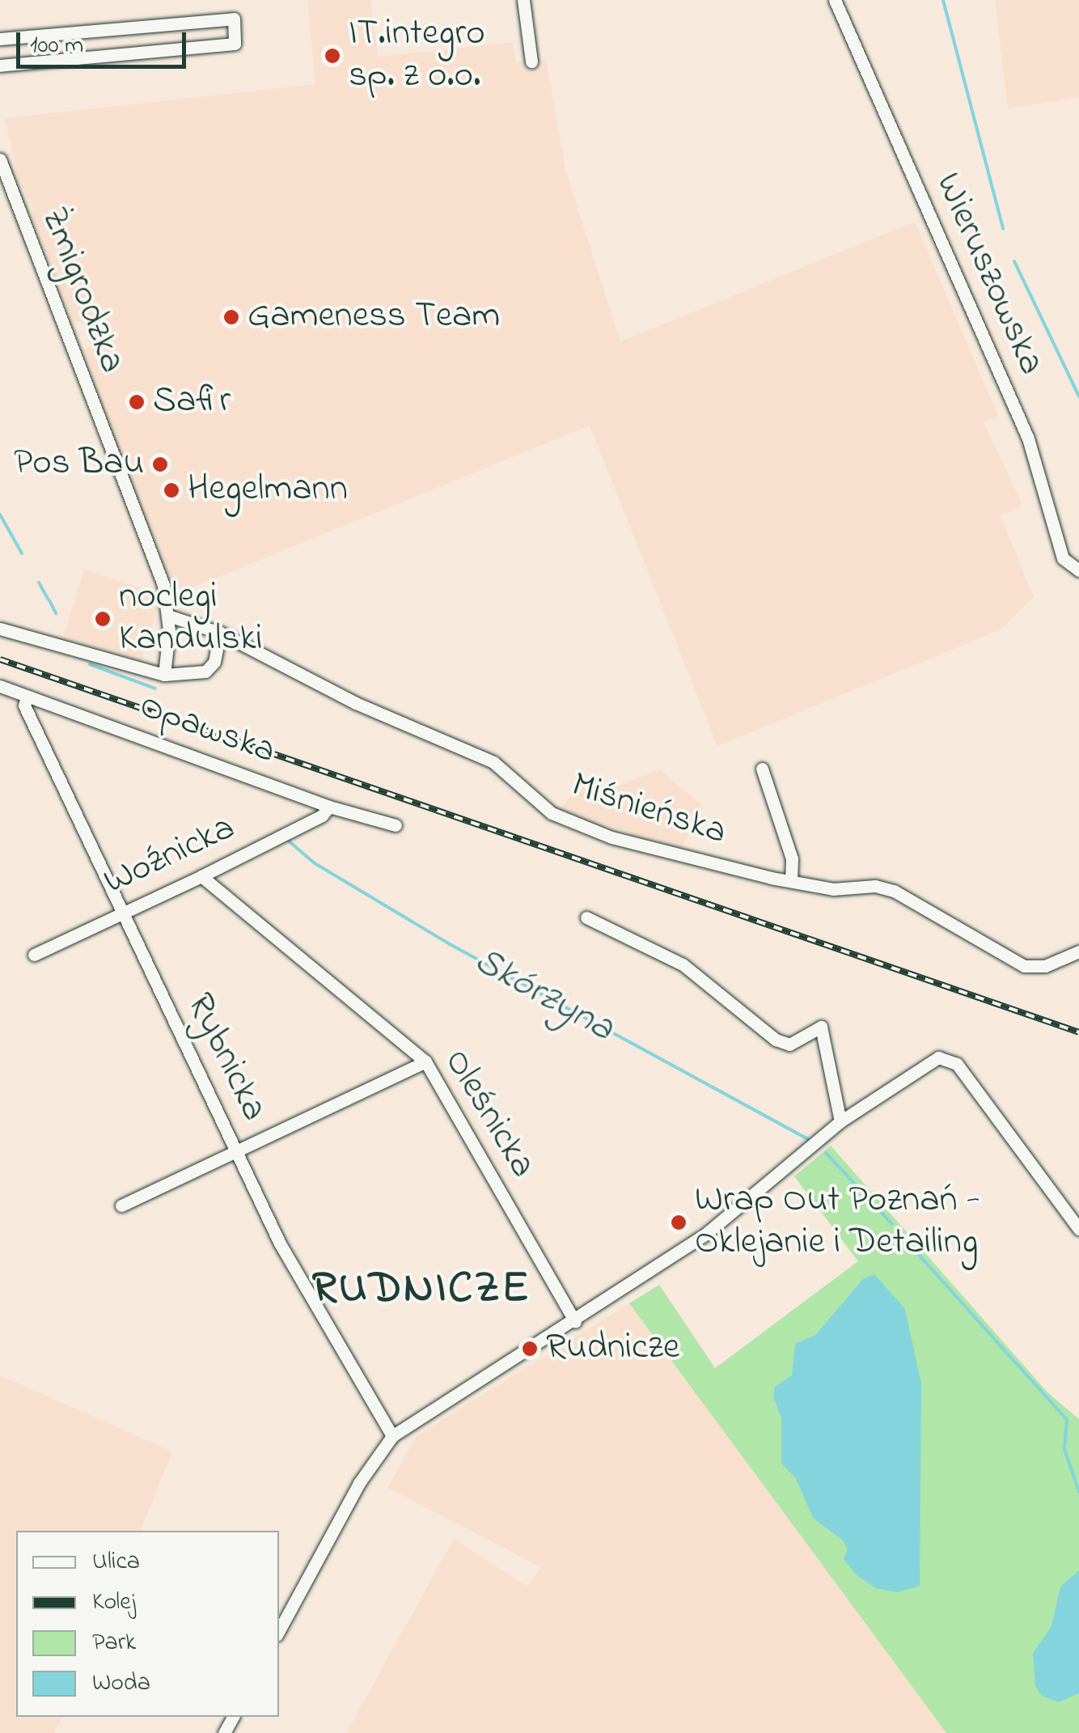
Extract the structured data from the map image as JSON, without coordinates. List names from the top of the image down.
{
  "streets": {
    "street": [
      "Wieruszowska",
      "Żmigrodzka",
      "Opawska",
      "Miśnieńska",
      "Woźnicka",
      "Rybnicka",
      "Oleśnicka"
    ]
  },
  "crossings": [
    ["Żmigrodzka", "Miśnieńska"],
    ["Opawska", "Woźnicka"],
    ["Opawska", "Rybnicka"],
    ["Woźnicka", "Rybnicka"],
    ["Woźnicka", "Oleśnicka"]
  ],
  "districts": ["RUDNICZE"],
  "water": ["Skórzyna"],
  "places": [
    "IT.integro sp. z o.o.",
    "Gameness Team",
    "Safir",
    "Pos Bau",
    "Hegelmann",
    "noclegi Kandulski",
    "Wrap Out Poznań - Oklejanie i Detailing",
    "Rudnicze"
  ],
  "legend": [
    "Ulica",
    "Kolej",
    "Park",
    "Woda"
  ],
  "scale_bar": "100 m"
}
